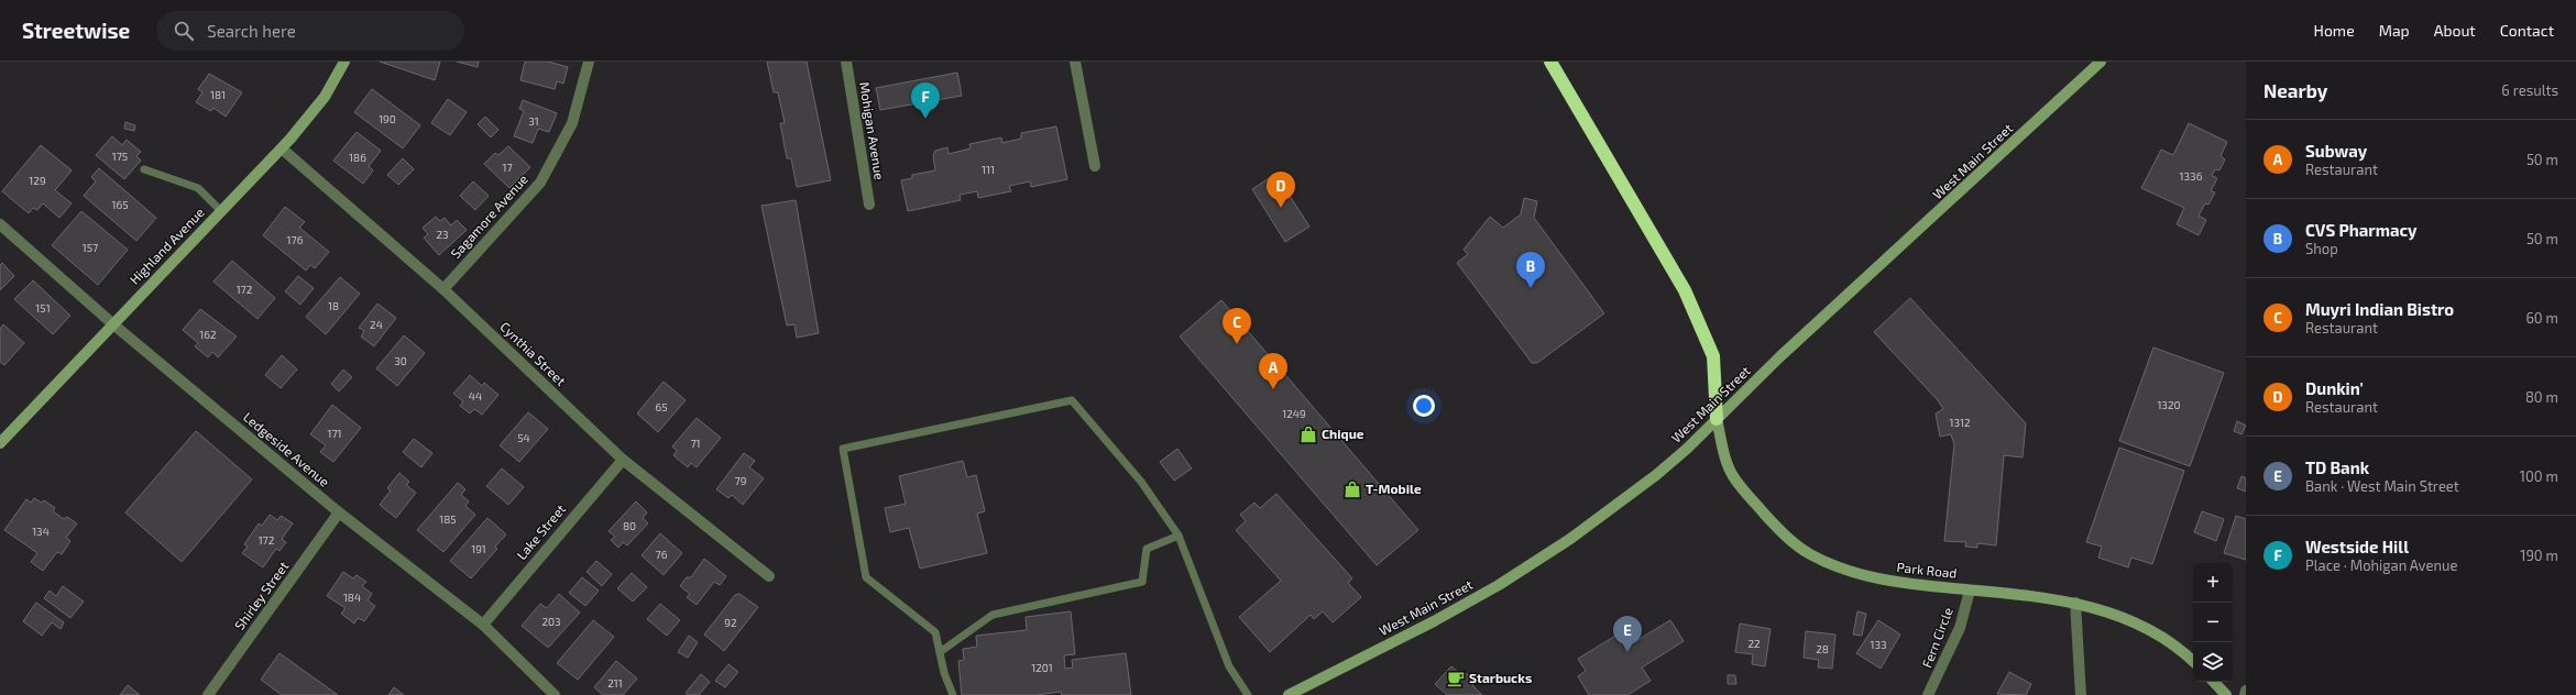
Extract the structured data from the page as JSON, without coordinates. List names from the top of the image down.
{
  "streets": {
    "main road": ["West Main Street", "Highland Avenue", "Park Road"],
    "street": [
      "Mohigan Avenue",
      "Sagamore Avenue",
      "Cynthia Street",
      "Ledgeside Avenue",
      "Lake Street",
      "Shirley Street",
      "Fern Circle"
    ]
  },
  "crossings": [
    ["West Main Street", "Park Road"],
    ["Sagamore Avenue", "Cynthia Street"],
    ["Highland Avenue", "Cynthia Street"],
    ["Highland Avenue", "Ledgeside Avenue"],
    ["Cynthia Street", "Lake Street"],
    ["Ledgeside Avenue", "Lake Street"],
    ["Ledgeside Avenue", "Shirley Street"],
    ["Park Road", "Fern Circle"]
  ],
  "places": {
    "shop": ["Chique", "T-Mobile"],
    "cafe": ["Starbucks"]
  },
  "house_numbers": [
    "181",
    "190",
    "31",
    "175",
    "186",
    "17",
    "111",
    "1336",
    "129",
    "165",
    "23",
    "176",
    "157",
    "172",
    "18",
    "151",
    "24",
    "162",
    "30",
    "44",
    "1320",
    "65",
    "1249",
    "1312",
    "171",
    "54",
    "71",
    "79",
    "185",
    "80",
    "134",
    "172",
    "191",
    "76",
    "184",
    "203",
    "92",
    "22",
    "133",
    "28",
    "1201",
    "211"
  ],
  "page": {
    "header": "Streetwise",
    "search": "Search here",
    "nav": [
      "Home",
      "Map",
      "About",
      "Contact"
    ],
    "heading": ["Nearby", "6 results"],
    "pins": [
      "F",
      "D",
      "B",
      "C",
      "A",
      "E"
    ],
    "list": [
      {
        "mark": "A",
        "name": "Subway",
        "note": "Restaurant",
        "value": "50 m"
      },
      {
        "mark": "B",
        "name": "CVS Pharmacy",
        "note": "Shop",
        "value": "50 m"
      },
      {
        "mark": "C",
        "name": "Muyri Indian Bistro",
        "note": "Restaurant",
        "value": "60 m"
      },
      {
        "mark": "D",
        "name": "Dunkin'",
        "note": "Restaurant",
        "value": "80 m"
      },
      {
        "mark": "E",
        "name": "TD Bank",
        "note": "Bank · West Main Street",
        "value": "100 m"
      },
      {
        "mark": "F",
        "name": "Westside Hill",
        "note": "Place · Mohigan Avenue",
        "value": "190 m"
      }
    ],
    "map_buttons": ["+", "−"]
  }
}
